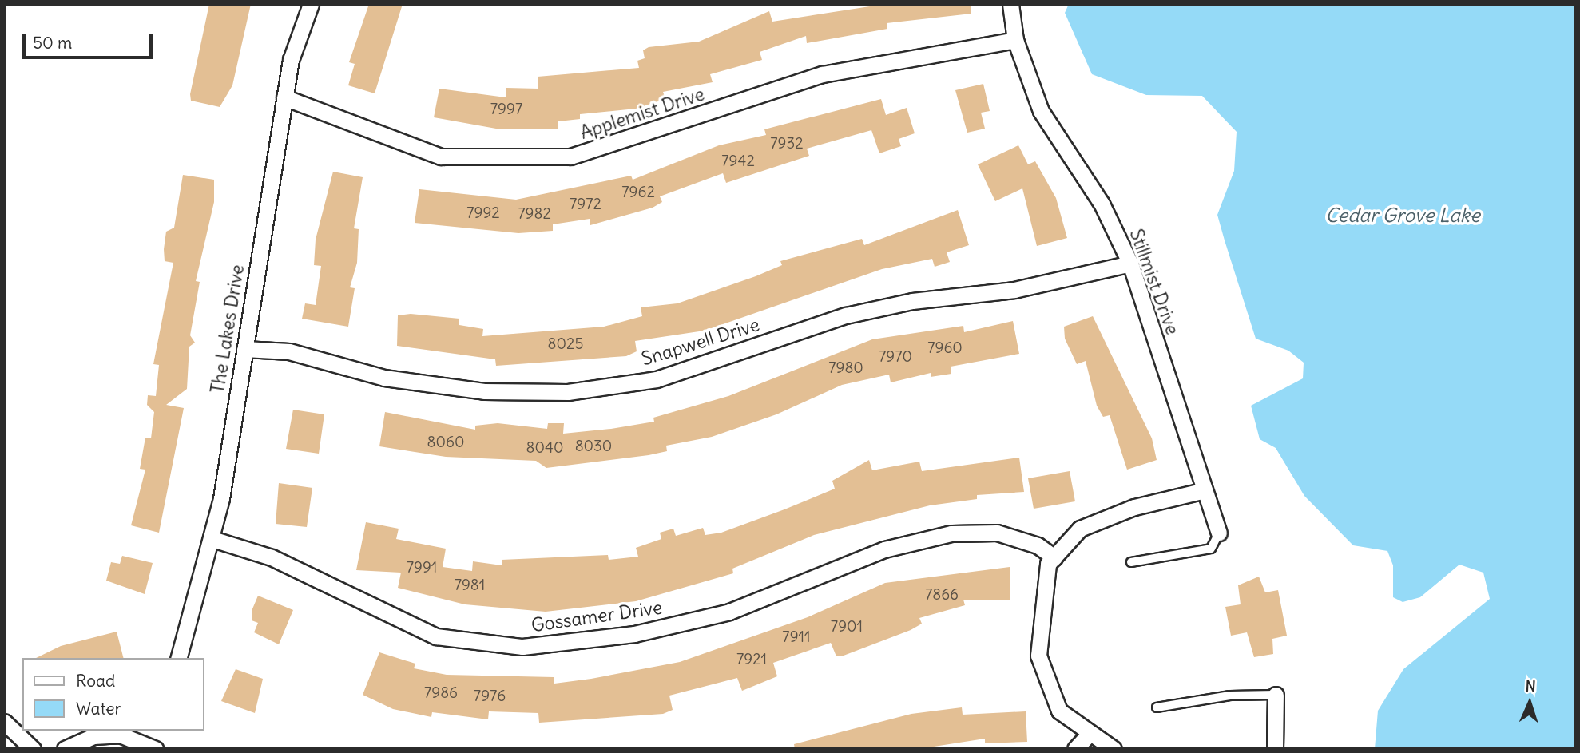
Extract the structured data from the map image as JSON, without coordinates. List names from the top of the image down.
{
  "streets": {
    "street": [
      "Applemist Drive",
      "Stillmist Drive",
      "The Lakes Drive",
      "Snapwell Drive",
      "Gossamer Drive"
    ]
  },
  "crossings": [
    ["Applemist Drive", "Stillmist Drive"],
    ["Applemist Drive", "The Lakes Drive"],
    ["Stillmist Drive", "Snapwell Drive"],
    ["The Lakes Drive", "Snapwell Drive"],
    ["The Lakes Drive", "Gossamer Drive"]
  ],
  "water": ["Cedar Grove Lake"],
  "house_numbers": [
    "7997",
    "7932",
    "7942",
    "7962",
    "7972",
    "7992",
    "7982",
    "8025",
    "7960",
    "7970",
    "7980",
    "8060",
    "8030",
    "8040",
    "7991",
    "7981",
    "7866",
    "7901",
    "7911",
    "7921",
    "7986",
    "7976"
  ],
  "legend": ["Road", "Water"],
  "scale_bar": "50 m",
  "north": "top"
}
